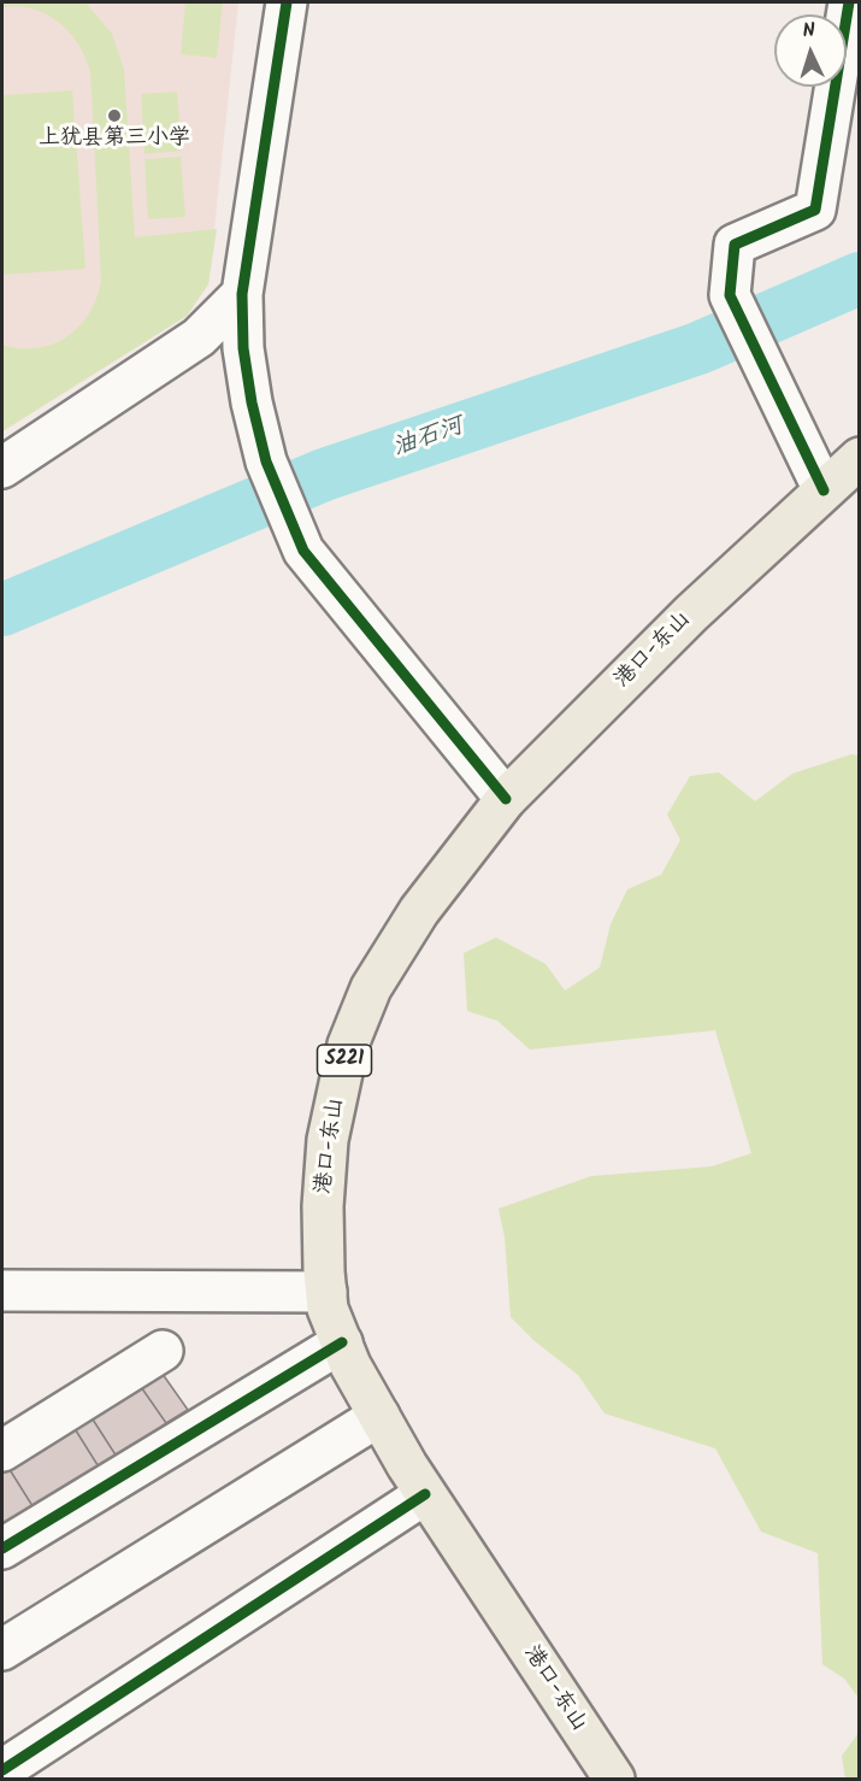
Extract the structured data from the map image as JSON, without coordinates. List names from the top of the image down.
{
  "streets": {
    "main road": ["港口-东山", "S221"]
  },
  "water": ["油石河"],
  "places": ["上犹县第三小学"],
  "north": "top"
}
